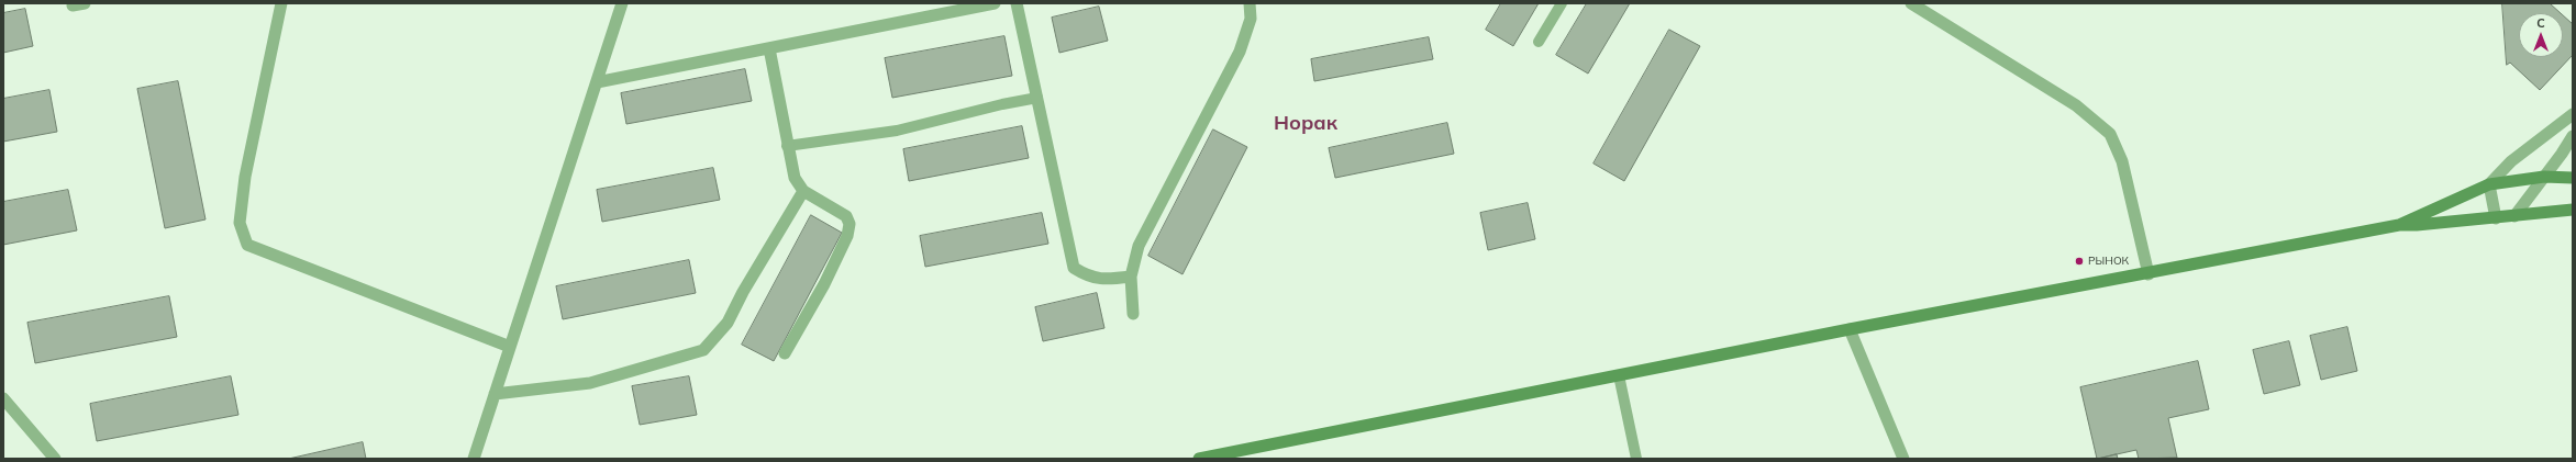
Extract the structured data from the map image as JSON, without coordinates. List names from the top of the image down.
{
  "districts": ["Норак"],
  "places": ["РЫНОК"],
  "north": "top"
}
